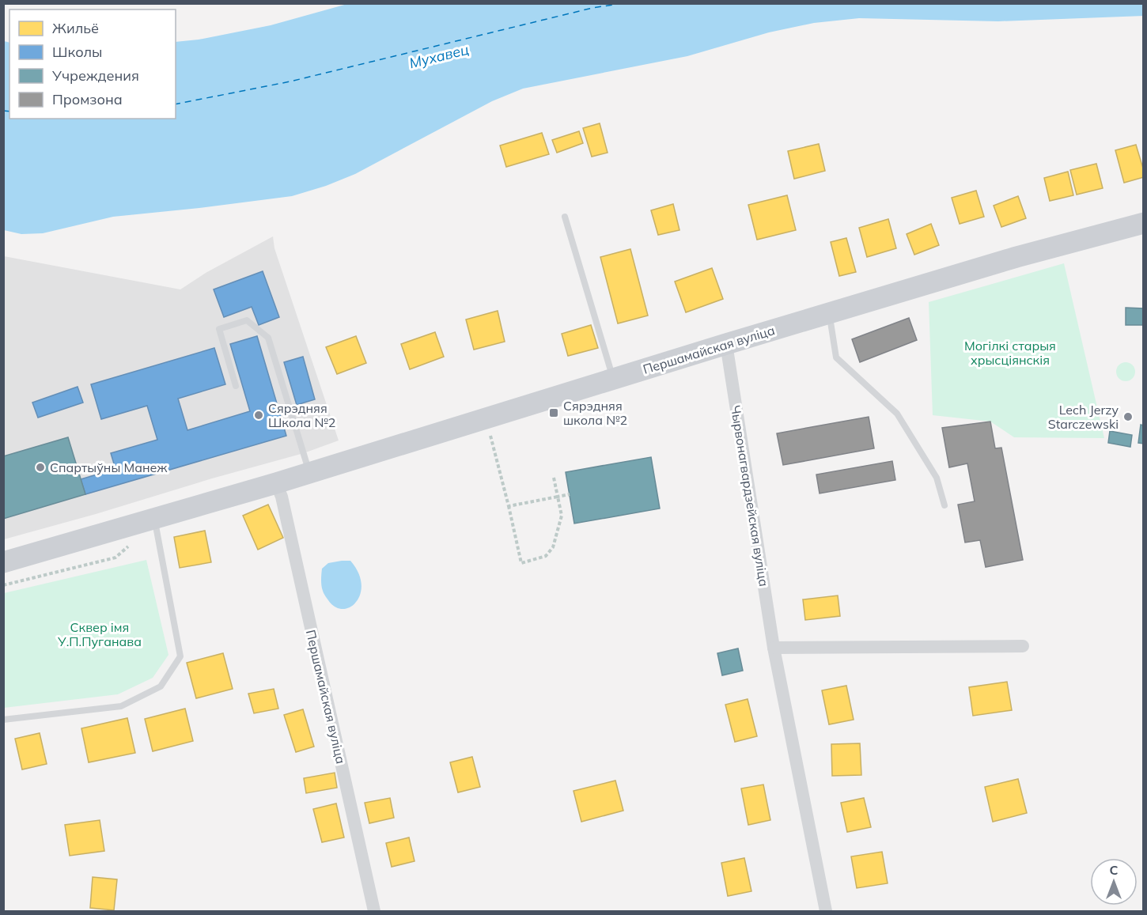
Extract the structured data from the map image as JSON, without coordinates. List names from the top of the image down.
{
  "streets": {
    "main road": ["Першамайская вуліца"],
    "street": ["Чырвонагвардзейская вуліца"]
  },
  "crossings": [
    ["Першамайская вуліца", "Чырвонагвардзейская вуліца"]
  ],
  "water": ["Мухавец"],
  "parks": ["Могілкі старыя хрысціянскія", "Сквер імя У.П.Пуганава"],
  "places": {
    "transit": ["Сярэдняя школа №2"],
    "other": ["Сярэдняя Школа №2", "Lech Jerzy Starczewski", "Спартыўны Манеж"]
  },
  "legend": [
    "Жильё",
    "Школы",
    "Учреждения",
    "Промзона"
  ],
  "north": "top"
}
